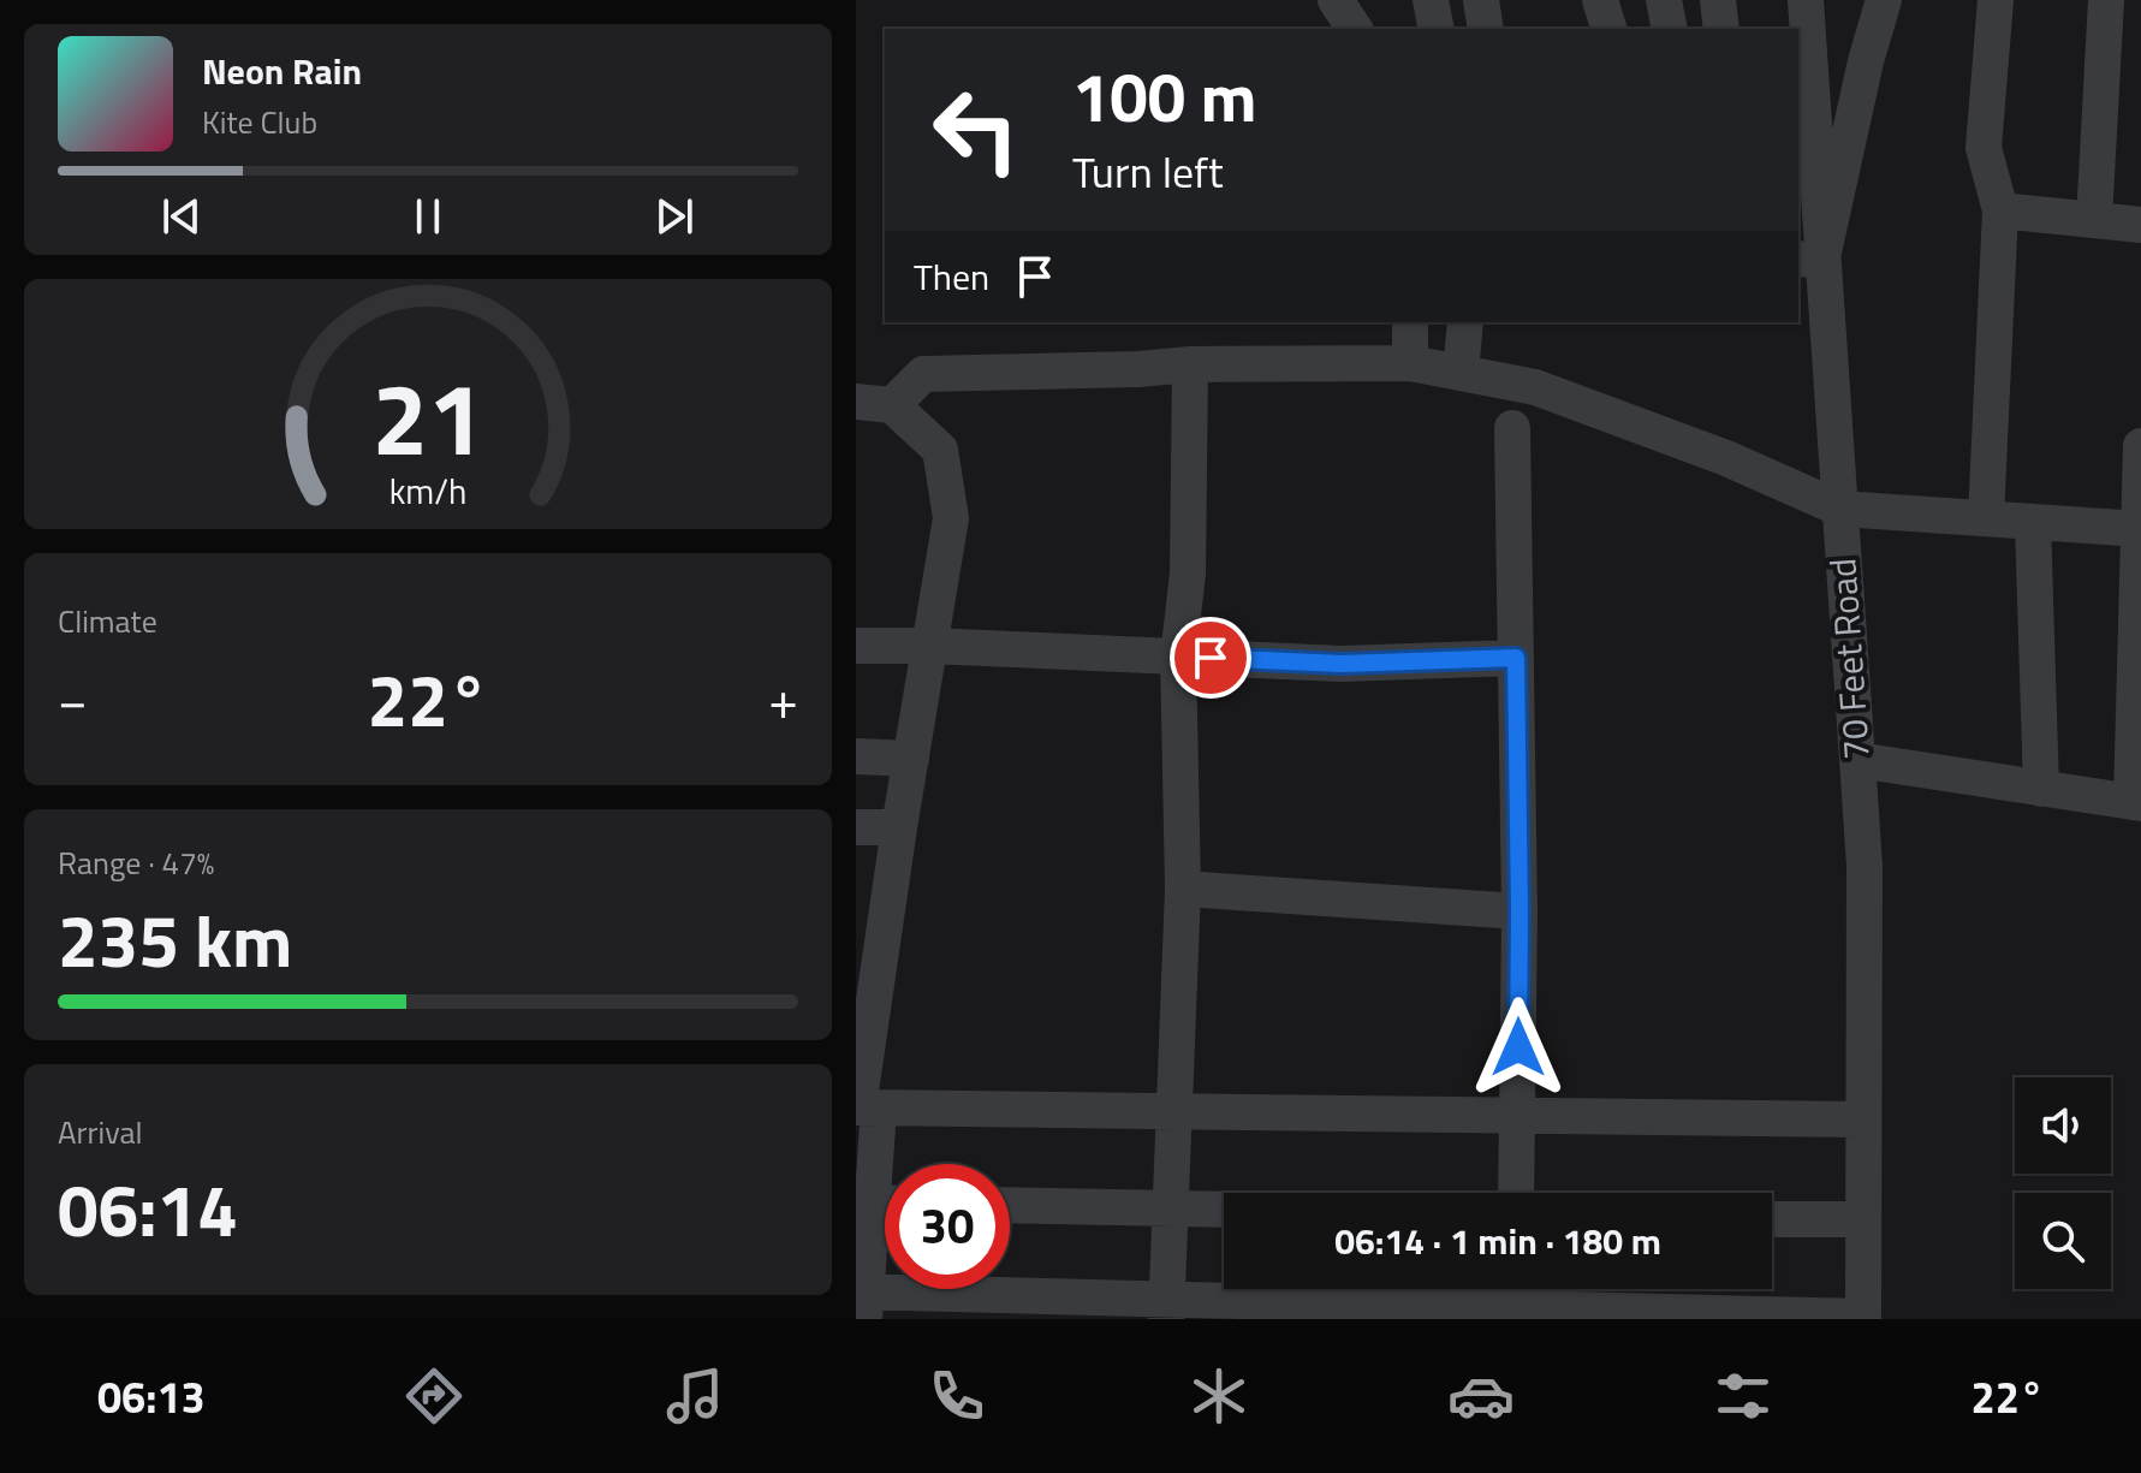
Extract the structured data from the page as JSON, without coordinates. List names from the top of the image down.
{
  "streets": {
    "street": ["70 Feet Road"]
  },
  "page": {
    "turn": ["100 m", "Turn left"],
    "song": ["Neon Rain", "Kite Club"],
    "then": "Then",
    "tile": [
      "Climate",
      ["Range · 47%", "235 km"],
      ["Arrival", "06:14"]
    ],
    "heat": ["−", "22°", "+"],
    "limit": "30",
    "trip": "06:14 · 1 min · 180 m",
    "tabs": ["06:13", "22°"],
    "gauge": ["21", "km/h"]
  }
}
